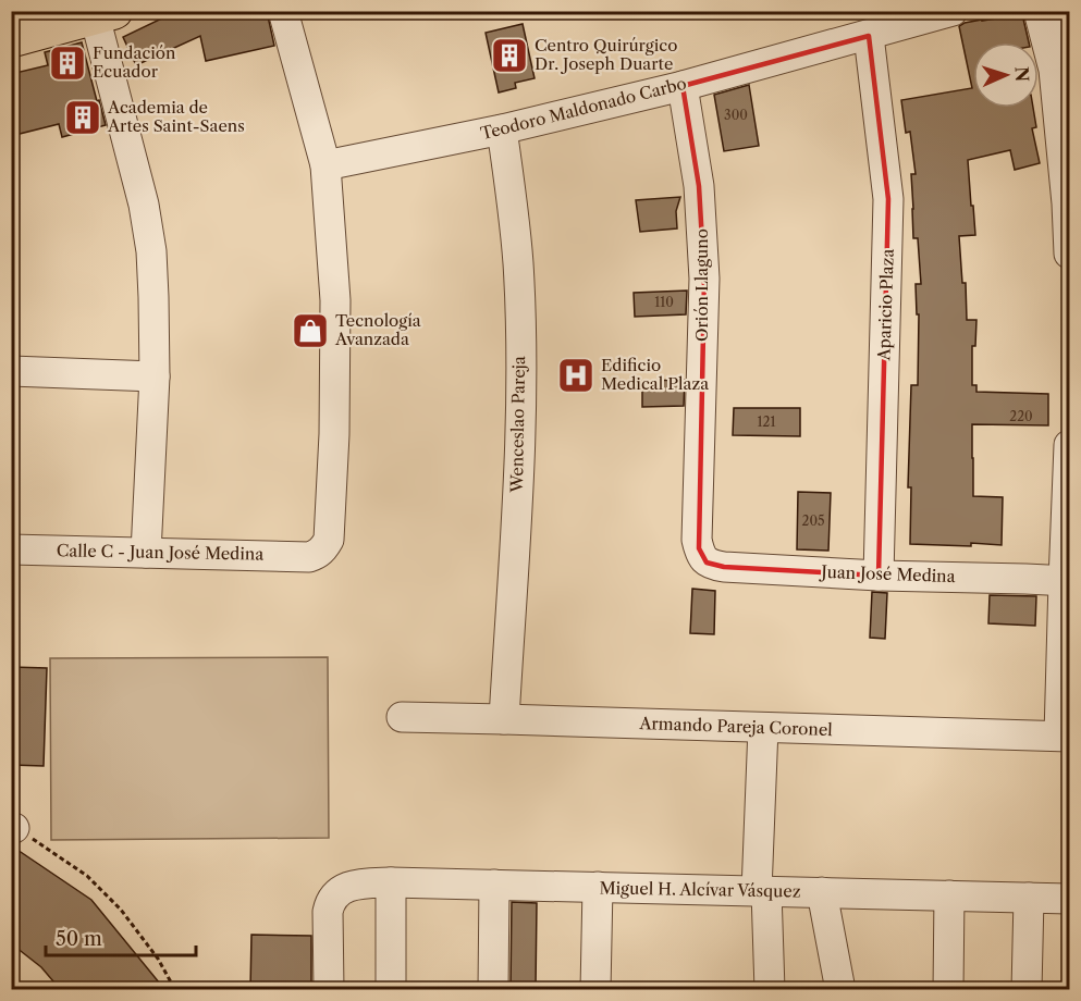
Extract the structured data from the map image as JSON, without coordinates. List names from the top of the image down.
{
  "streets": {
    "street": [
      "Teodoro Maldonado Carbo",
      "Orión Llaguno",
      "Aparicio Plaza",
      "Wenceslao Pareja",
      "Calle C - Juan José Medina",
      "Juan José Medina",
      "Armando Pareja Coronel",
      "Miguel H. Alcívar Vásquez"
    ]
  },
  "crossings": [
    ["Teodoro Maldonado Carbo", "Orión Llaguno"],
    ["Teodoro Maldonado Carbo", "Aparicio Plaza"],
    ["Teodoro Maldonado Carbo", "Wenceslao Pareja"],
    ["Teodoro Maldonado Carbo", "Calle C - Juan José Medina"],
    ["Orión Llaguno", "Juan José Medina"],
    ["Aparicio Plaza", "Juan José Medina"],
    ["Wenceslao Pareja", "Armando Pareja Coronel"]
  ],
  "places": {
    "building": ["Centro Quirúrgico Dr. Joseph Duarte", "Fundación Ecuador", "Academia de Artes Saint-Saens"],
    "shop": ["Tecnología Avanzada"],
    "hospital": ["Edificio Medical Plaza"]
  },
  "house_numbers": [
    "300",
    "110",
    "220",
    "121",
    "205"
  ],
  "scale_bar": "50 m",
  "north": "right"
}
